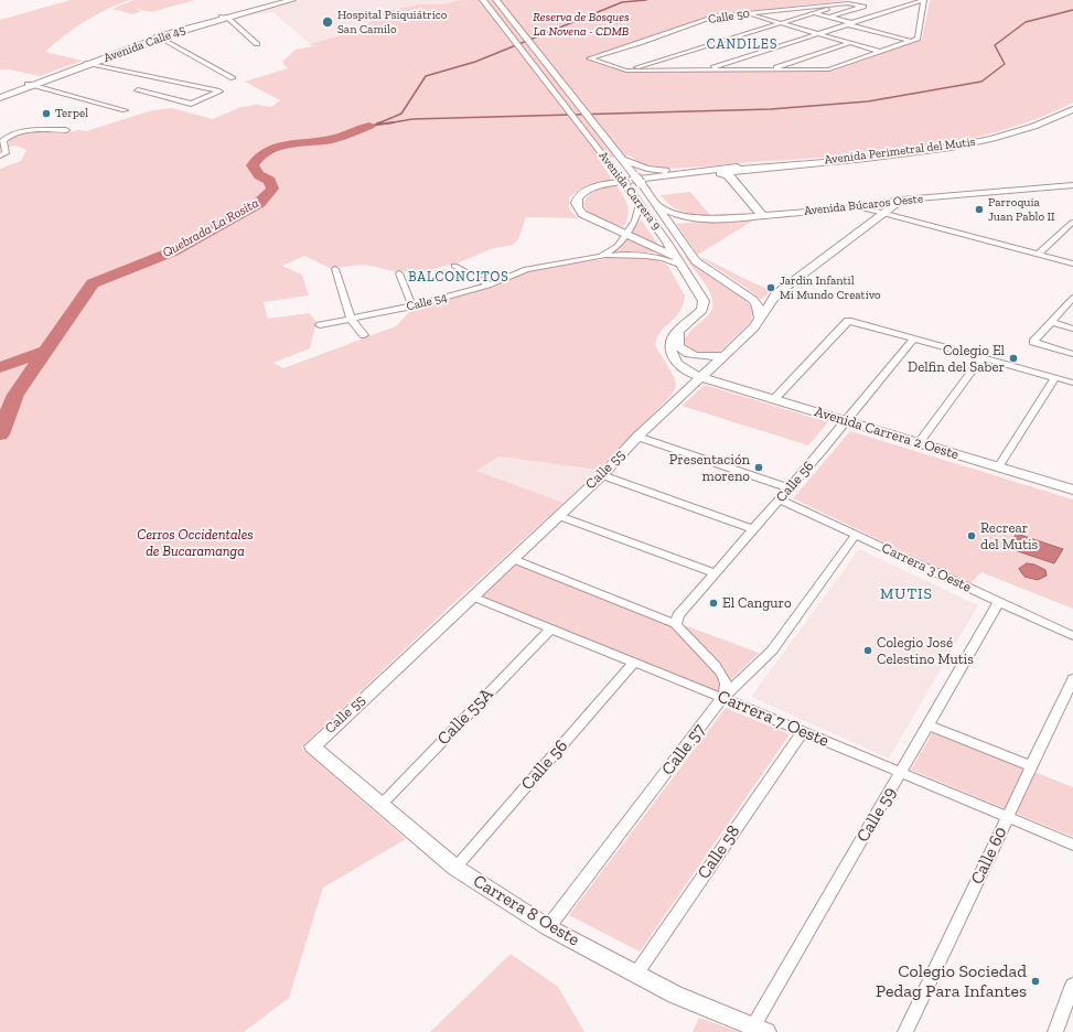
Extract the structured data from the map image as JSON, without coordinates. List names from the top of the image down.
{
  "streets": {
    "main road": [
      "Avenida Calle 45",
      "Avenida Perimetral del Mutis",
      "Avenida Carrera 9",
      "Avenida Búcaros Oeste",
      "Avenida Carrera 2 Oeste",
      "Calle 55",
      "Carrera 8 Oeste"
    ],
    "street": [
      "Calle 50",
      "Calle 54",
      "Calle 56",
      "Carrera 3 Oeste",
      "Calle 55A",
      "Carrera 7 Oeste",
      "Calle 57",
      "Calle 59",
      "Calle 58",
      "Calle 60"
    ]
  },
  "crossings": [
    ["Avenida Carrera 9", "Avenida Búcaros Oeste"],
    ["Avenida Carrera 9", "Calle 54"],
    ["Avenida Carrera 9", "Avenida Carrera 2 Oeste"],
    ["Avenida Carrera 9", "Calle 55"],
    ["Avenida Búcaros Oeste", "Calle 55"],
    ["Avenida Carrera 2 Oeste", "Calle 55"],
    ["Avenida Carrera 2 Oeste", "Calle 56"],
    ["Calle 55", "Carrera 7 Oeste"],
    ["Calle 55", "Carrera 8 Oeste"],
    ["Calle 56", "Carrera 3 Oeste"],
    ["Calle 56", "Carrera 7 Oeste"],
    ["Calle 56", "Carrera 8 Oeste"],
    ["Carrera 3 Oeste", "Calle 57"],
    ["Carrera 3 Oeste", "Calle 59"],
    ["Calle 55A", "Carrera 7 Oeste"],
    ["Calle 55A", "Carrera 8 Oeste"],
    ["Carrera 7 Oeste", "Calle 57"],
    ["Carrera 7 Oeste", "Calle 59"],
    ["Carrera 7 Oeste", "Calle 58"],
    ["Carrera 7 Oeste", "Calle 60"],
    ["Calle 57", "Carrera 8 Oeste"],
    ["Calle 59", "Carrera 8 Oeste"],
    ["Calle 58", "Carrera 8 Oeste"]
  ],
  "districts": ["CANDILES", "BALCONCITOS", "MUTIS"],
  "water": ["Quebrada La Rosita"],
  "parks": ["Reserva de Bosques La Novena - CDMB", "Cerros Occidentales de Bucaramanga"],
  "places": [
    "Hospital Psiquiátrico San Camilo",
    "Terpel",
    "Parroquia Juan Pablo II",
    "Jardín Infantil Mi Mundo Creativo",
    "Colegio El Delfin del Saber",
    "Presentación moreno",
    "Recrear del Mutis",
    "El Canguro",
    "Colegio José Celestino Mutis",
    "Colegio Sociedad Pedag Para Infantes"
  ]
}
